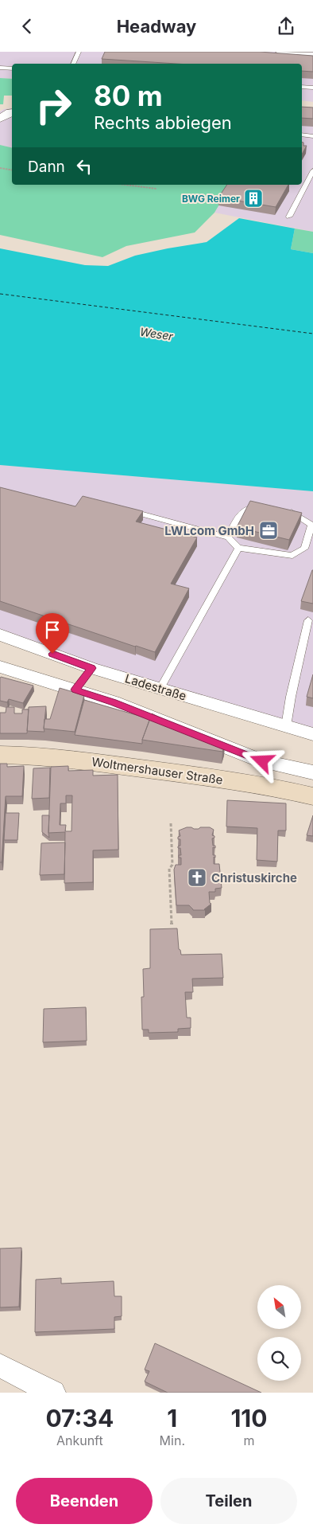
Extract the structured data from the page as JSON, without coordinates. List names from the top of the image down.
{
  "streets": {
    "street": ["Ladestraße", "Woltmershauser Straße"]
  },
  "water": ["Weser"],
  "places": {
    "building": ["BWG Reimer"],
    "office": ["LWLcom GmbH"],
    "church": ["Christuskirche"]
  },
  "north": "top left",
  "page": {
    "header": "Headway",
    "turn": ["80 m", "Rechts abbiegen"],
    "then": "Dann",
    "eta": [
      "07:34",
      "Ankunft",
      "1",
      "Min.",
      "110",
      "m"
    ],
    "buttons": ["Beenden", "Teilen"]
  }
}
